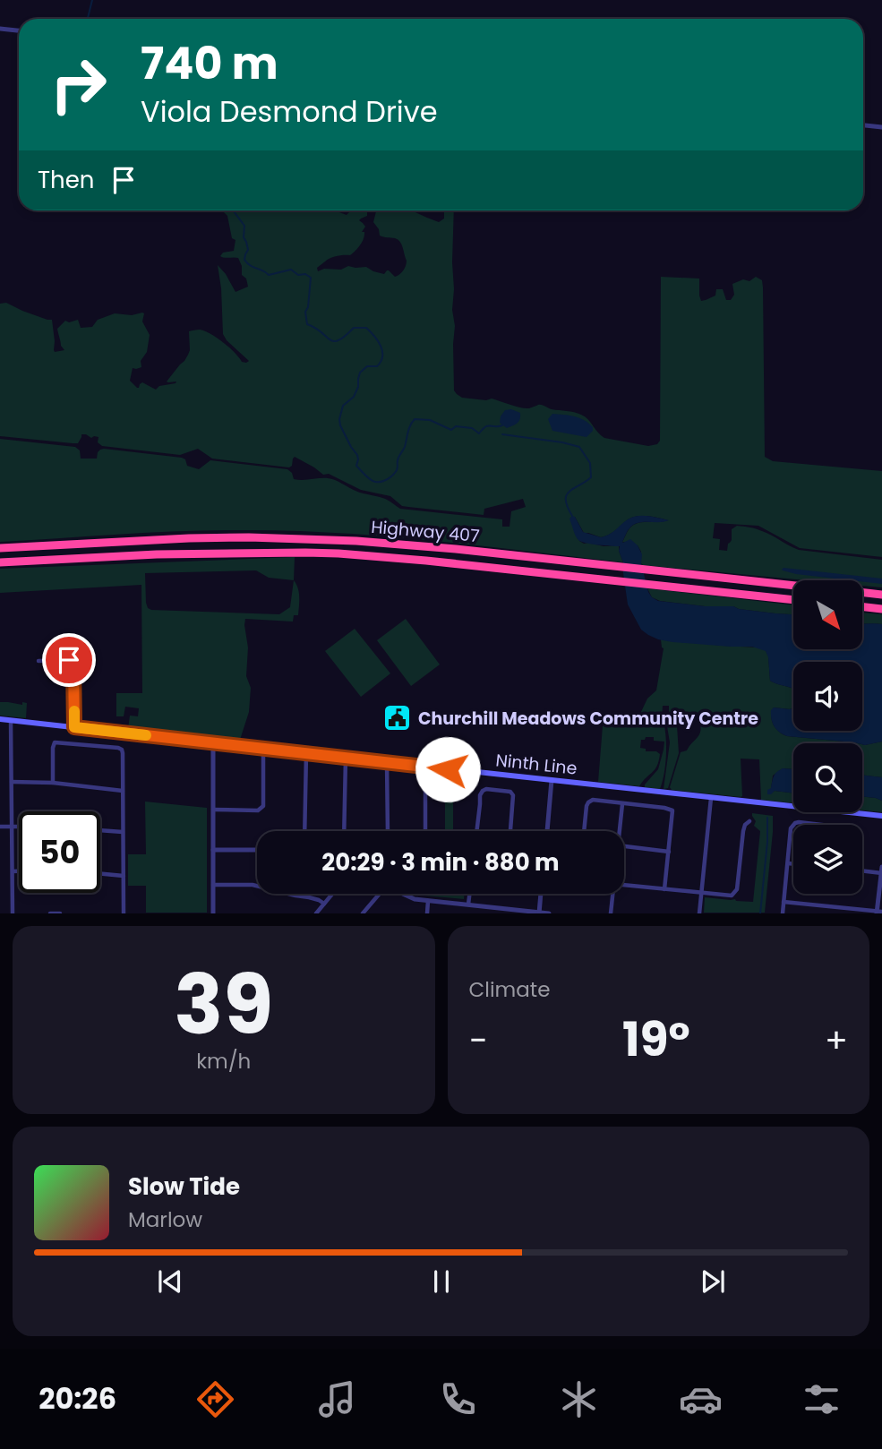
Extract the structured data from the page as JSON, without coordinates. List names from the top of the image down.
{
  "streets": {
    "highway": ["Highway 407"],
    "main road": ["Ninth Line"]
  },
  "places": {
    "public building": ["Churchill Meadows Community Centre"]
  },
  "north": "bottom right",
  "page": {
    "turn": ["740 m", "Viola Desmond Drive"],
    "then": "Then",
    "limit": "50",
    "trip": "20:29 · 3 min · 880 m",
    "tile": [
      ["39", "km/h"],
      "Climate"
    ],
    "heat": ["−", "19°", "+"],
    "song": ["Slow Tide", "Marlow"],
    "tabs": "20:26"
  }
}
